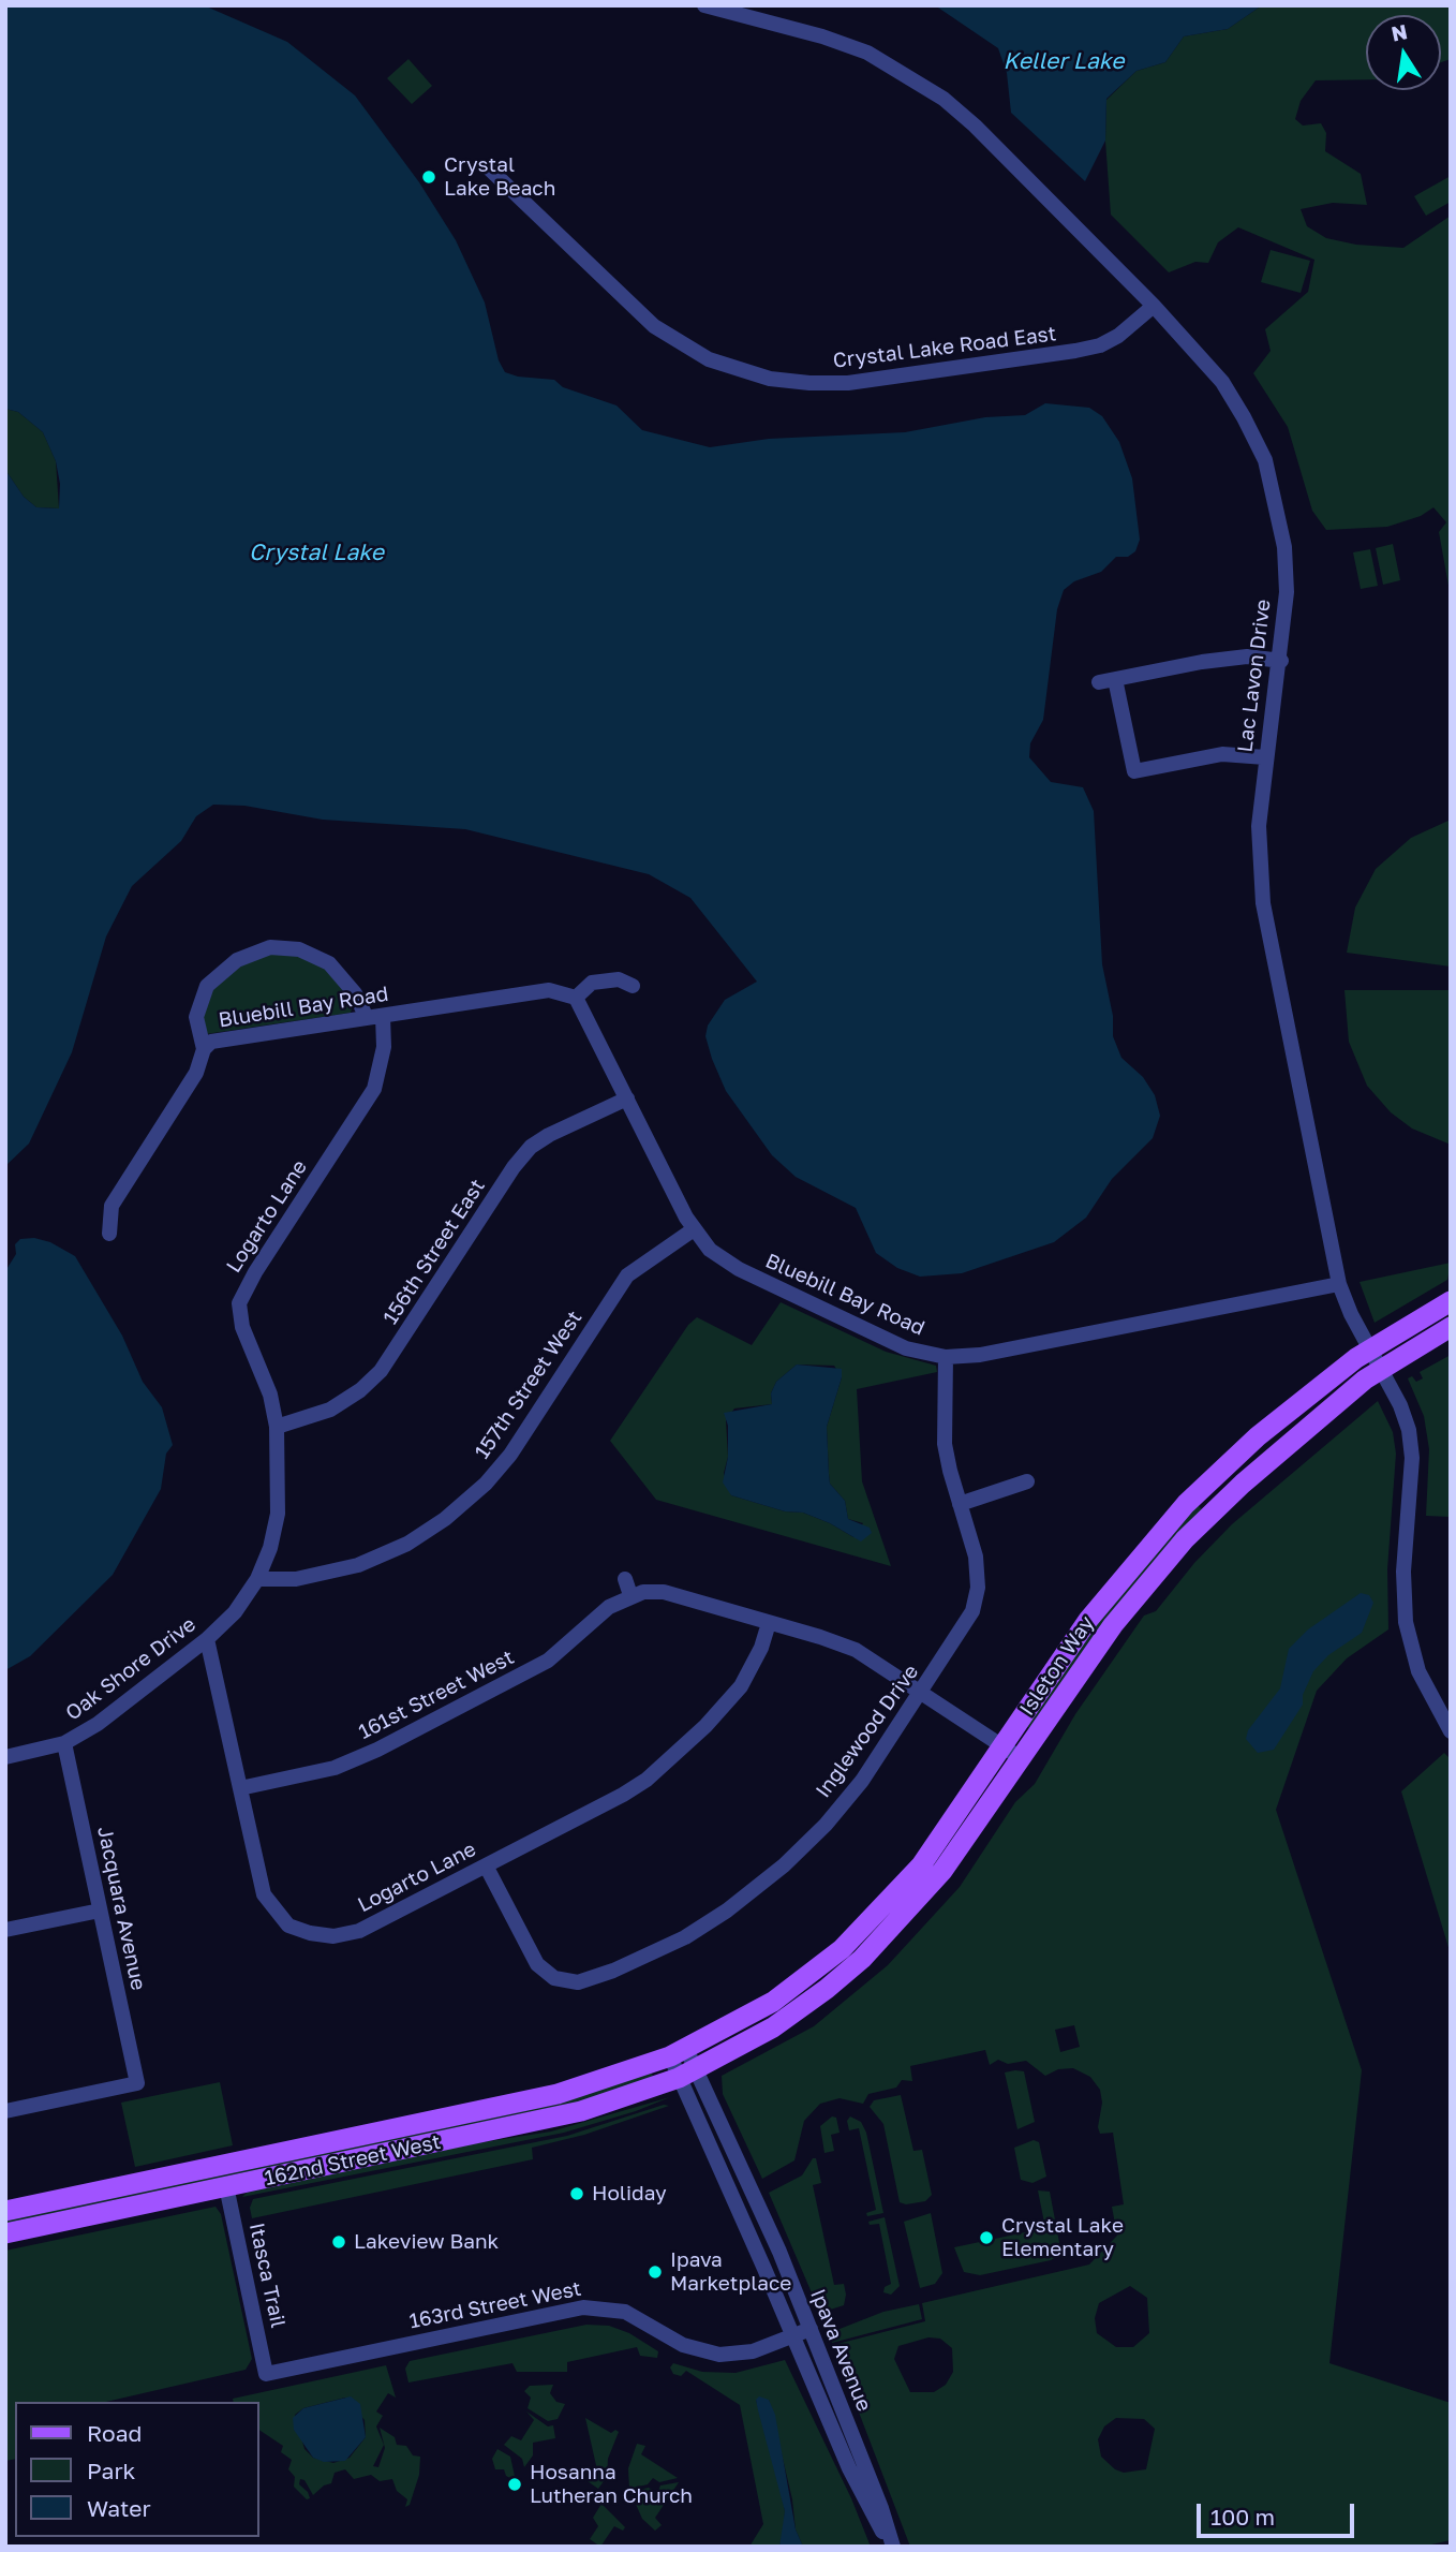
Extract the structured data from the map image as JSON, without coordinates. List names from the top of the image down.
{
  "streets": {
    "main road": ["Isleton Way", "162nd Street West"],
    "street": [
      "Crystal Lake Road East",
      "Lac Lavon Drive",
      "Bluebill Bay Road",
      "Logarto Lane",
      "156th Street East",
      "157th Street West",
      "Oak Shore Drive",
      "161st Street West",
      "Inglewood Drive",
      "Jacquara Avenue",
      "Itasca Trail",
      "163rd Street West",
      "Ipava Avenue"
    ]
  },
  "crossings": [
    ["Crystal Lake Road East", "Lac Lavon Drive"],
    ["Lac Lavon Drive", "Bluebill Bay Road"],
    ["Lac Lavon Drive", "Isleton Way"],
    ["Bluebill Bay Road", "Logarto Lane"],
    ["Bluebill Bay Road", "156th Street East"],
    ["Bluebill Bay Road", "157th Street West"],
    ["Bluebill Bay Road", "Inglewood Drive"],
    ["Logarto Lane", "156th Street East"],
    ["Logarto Lane", "157th Street West"],
    ["Logarto Lane", "Oak Shore Drive"],
    ["Logarto Lane", "161st Street West"],
    ["Logarto Lane", "Inglewood Drive"],
    ["157th Street West", "Oak Shore Drive"],
    ["Isleton Way", "161st Street West"],
    ["Isleton Way", "162nd Street West"],
    ["Isleton Way", "Ipava Avenue"],
    ["Oak Shore Drive", "Jacquara Avenue"],
    ["161st Street West", "Inglewood Drive"],
    ["162nd Street West", "Itasca Trail"],
    ["162nd Street West", "Ipava Avenue"],
    ["Itasca Trail", "163rd Street West"],
    ["163rd Street West", "Ipava Avenue"]
  ],
  "water": ["Keller Lake", "Crystal Lake"],
  "places": [
    "Crystal Lake Beach",
    "Holiday",
    "Crystal Lake Elementary",
    "Lakeview Bank",
    "Ipava Marketplace",
    "Hosanna Lutheran Church"
  ],
  "legend": ["Road", "Park", "Water"],
  "scale_bar": "100 m",
  "north": "top"
}
